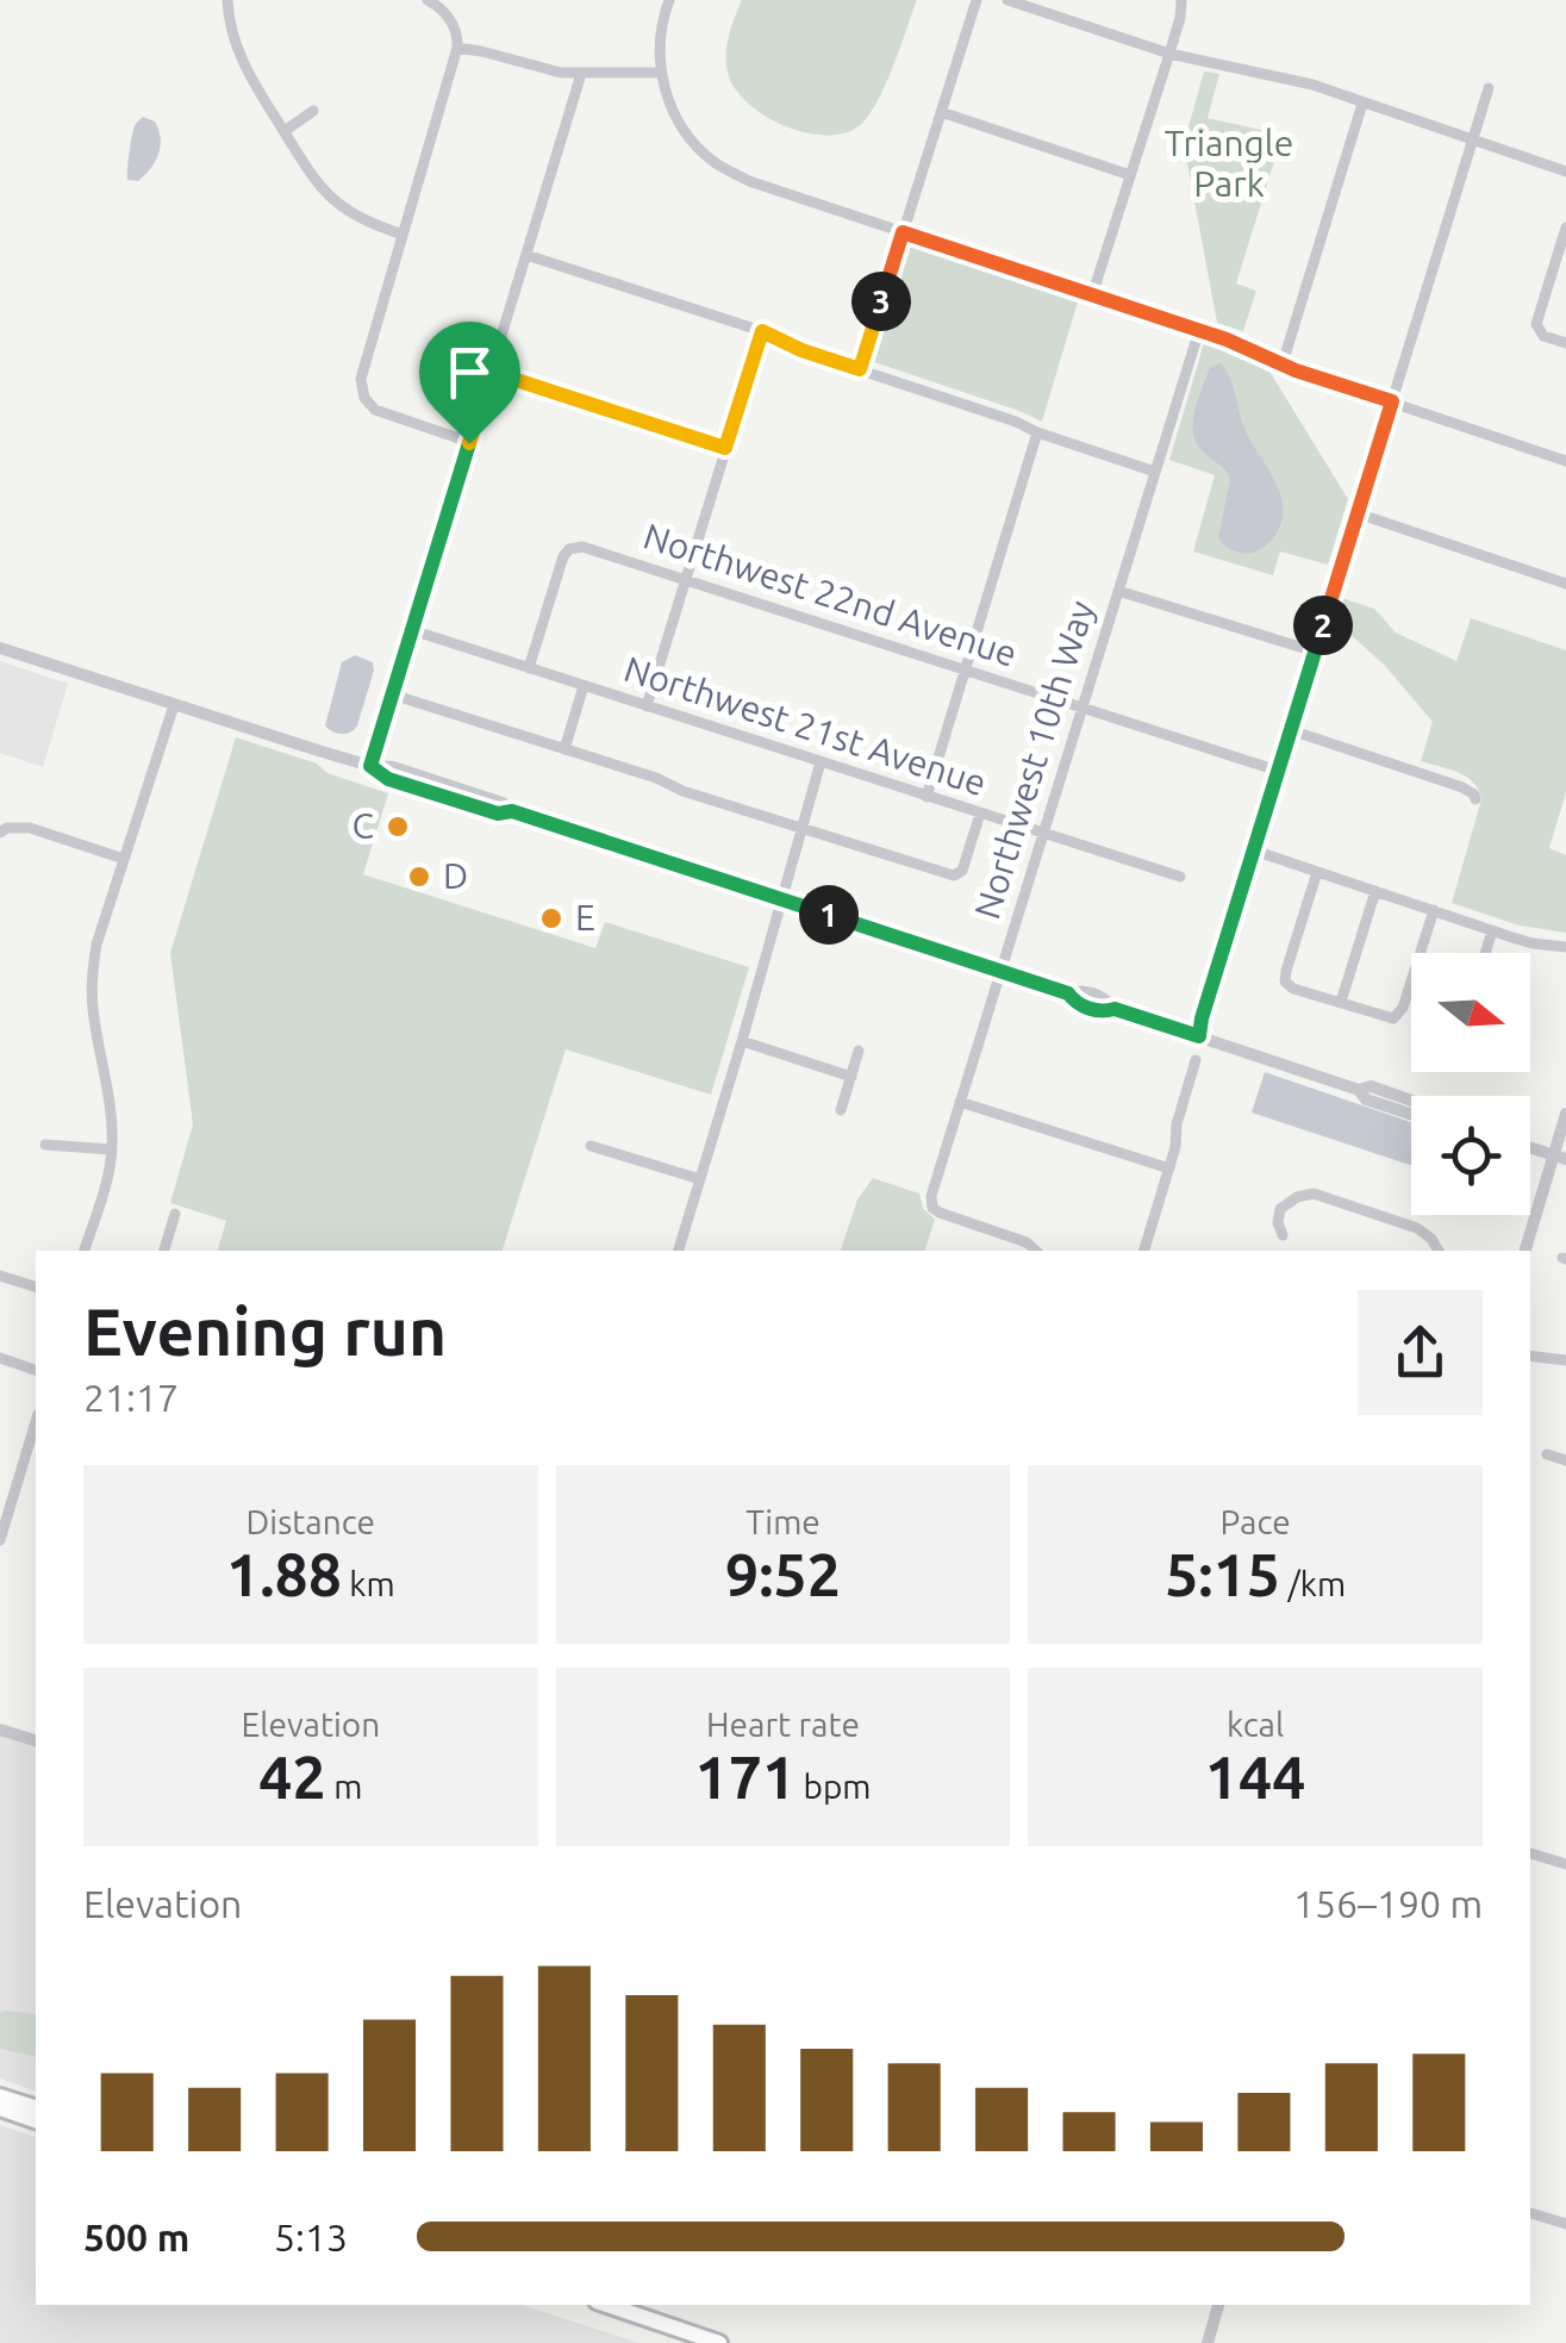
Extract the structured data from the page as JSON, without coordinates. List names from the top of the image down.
{
  "streets": {
    "street": ["Northwest 22nd Avenue", "Northwest 21st Avenue", "Northwest 10th Way"]
  },
  "crossings": [
    ["Northwest 22nd Avenue", "Northwest 21st Avenue"],
    ["Northwest 22nd Avenue", "Northwest 10th Way"],
    ["Northwest 21st Avenue", "Northwest 10th Way"]
  ],
  "parks": ["Triangle Park"],
  "places": ["C", "D", "E"],
  "north": "right",
  "page": {
    "pins": ["3", "2", "1"],
    "heading": ["Evening run", "21:17"],
    "stats": [
      ["Distance", "1.88 km"],
      ["Time", "9:52"],
      ["Pace", "5:15 /km"],
      ["Elevation", "42 m"],
      ["Heart rate", "171 bpm"],
      ["kcal", "144"]
    ],
    "chart": ["Elevation", "156–190 m"],
    "list": [
      {
        "name": "500 m",
        "note": "5:13"
      }
    ]
  }
}
